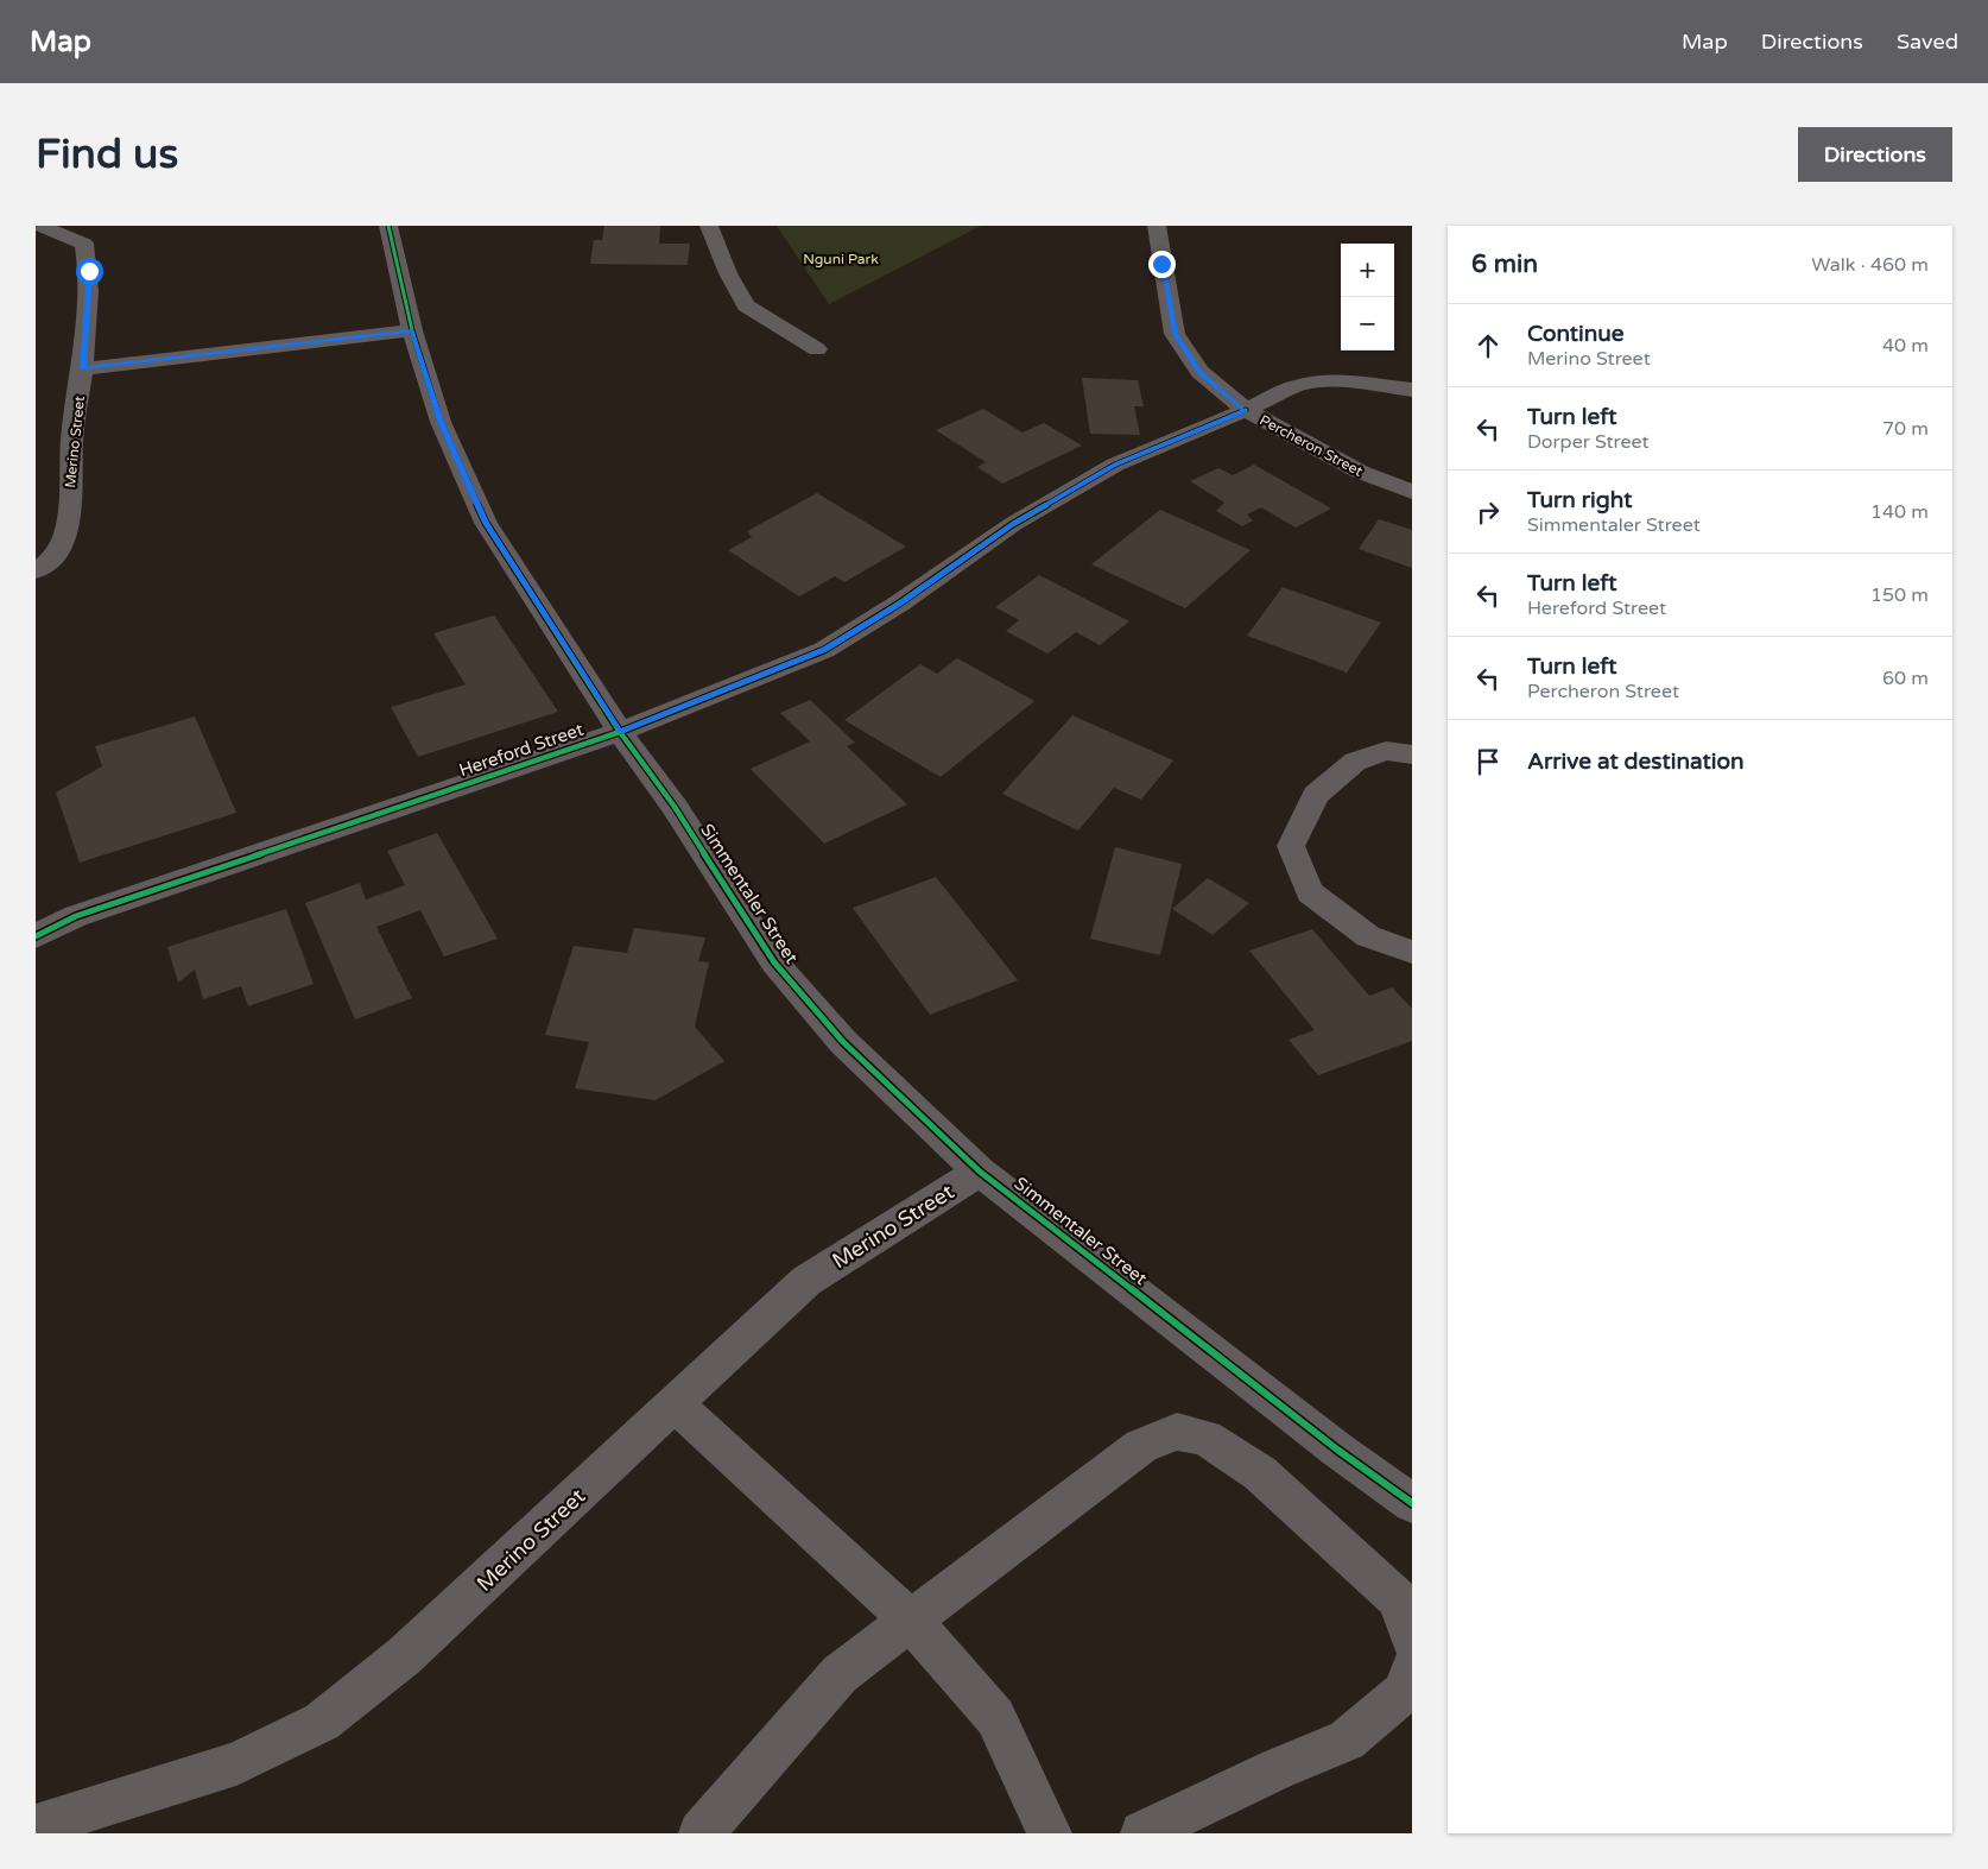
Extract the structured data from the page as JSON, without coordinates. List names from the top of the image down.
{
  "streets": {
    "street": [
      "Merino Street",
      "Percheron Street",
      "Hereford Street",
      "Simmentaler Street"
    ]
  },
  "crossings": [
    ["Merino Street", "Simmentaler Street"],
    ["Percheron Street", "Hereford Street"],
    ["Hereford Street", "Simmentaler Street"]
  ],
  "parks": ["Nguni Park"],
  "page": {
    "header": "Map",
    "nav": ["Map", "Directions", "Saved"],
    "buttons": "Directions",
    "title": "Find us",
    "heading": ["6 min", "Walk · 460 m"],
    "map_buttons": ["+", "−"],
    "list": [
      ["Continue", "Merino Street", "40 m"],
      ["Turn left", "Dorper Street", "70 m"],
      ["Turn right", "Simmentaler Street", "140 m"],
      ["Turn left", "Hereford Street", "150 m"],
      ["Turn left", "Percheron Street", "60 m"],
      "Arrive at destination"
    ]
  }
}
